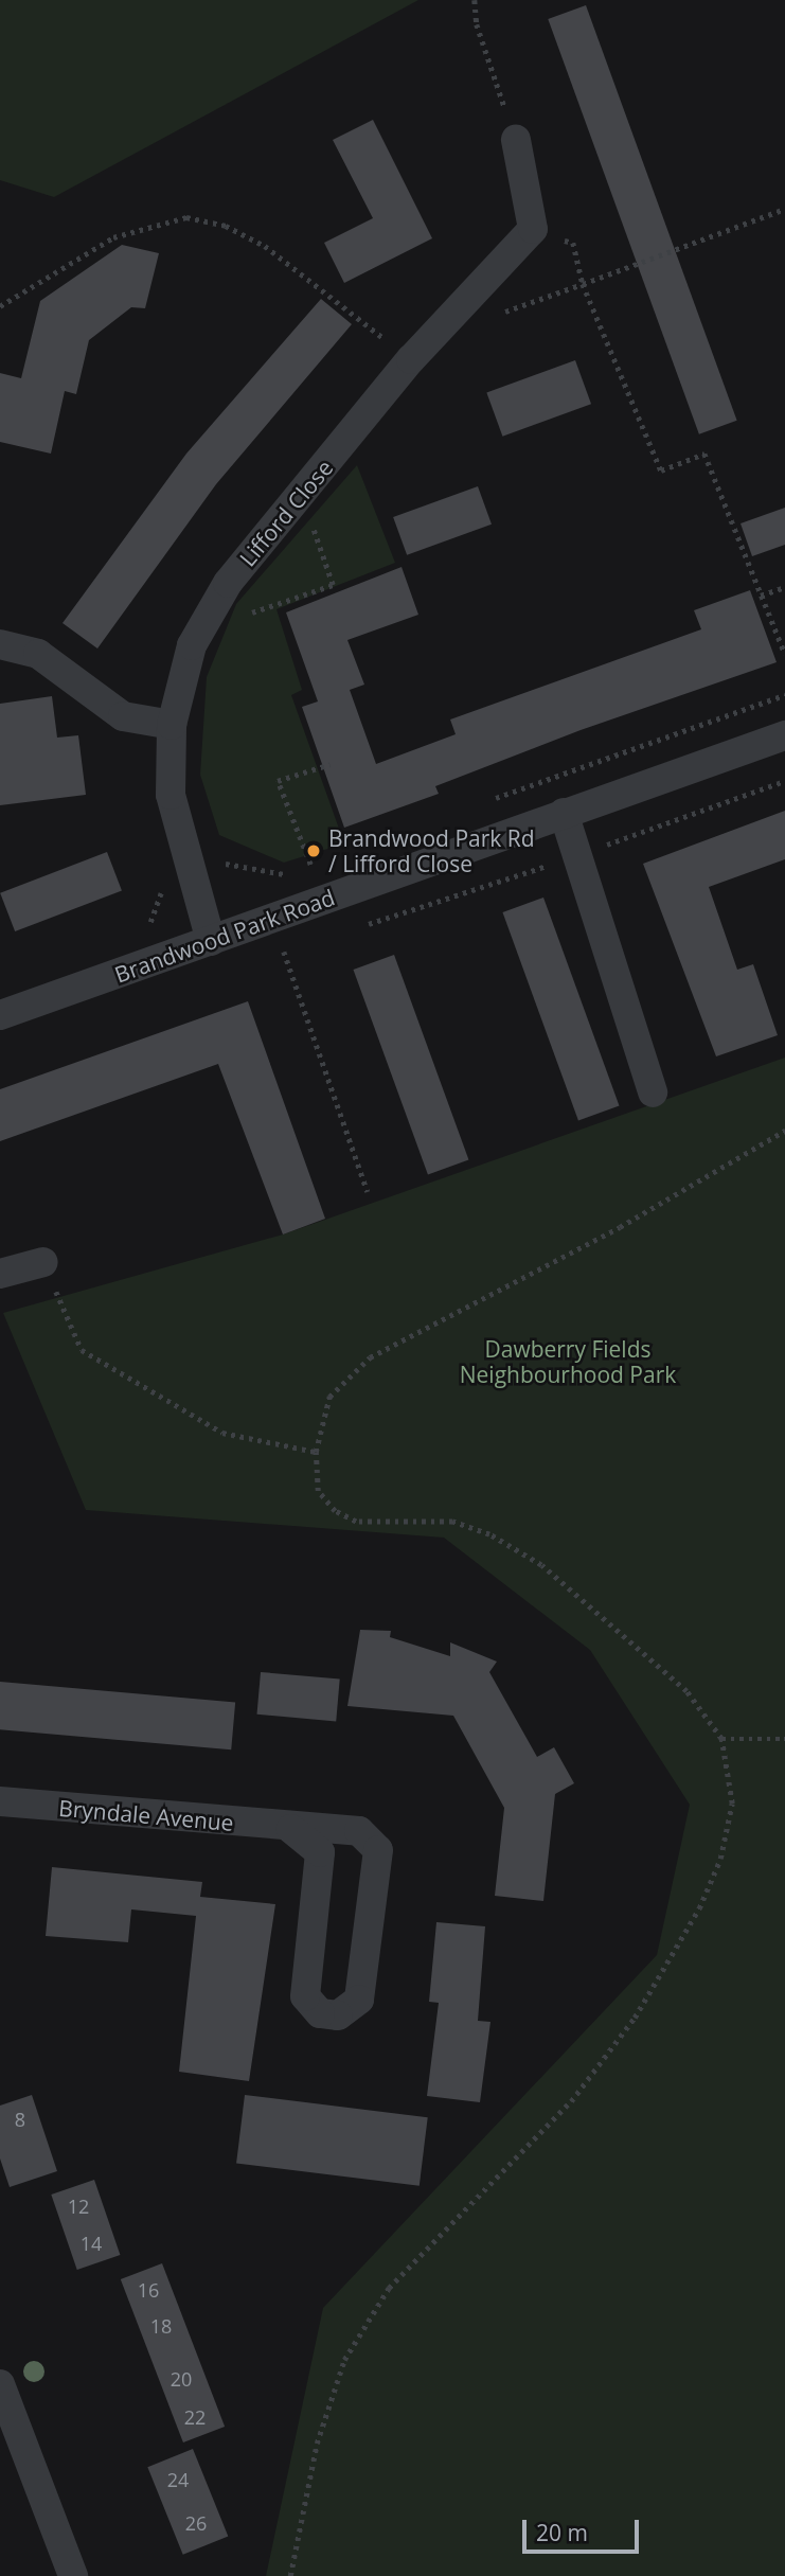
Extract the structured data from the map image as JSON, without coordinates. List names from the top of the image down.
{
  "streets": {
    "street": ["Lifford Close", "Brandwood Park Road", "Bryndale Avenue"]
  },
  "crossings": [
    ["Lifford Close", "Brandwood Park Road"]
  ],
  "parks": ["Dawberry Fields Neighbourhood Park"],
  "places": ["Brandwood Park Rd / Lifford Close"],
  "house_numbers": [
    "8",
    "12",
    "14",
    "16",
    "18",
    "20",
    "22",
    "24",
    "26"
  ],
  "scale_bar": "20 m"
}
